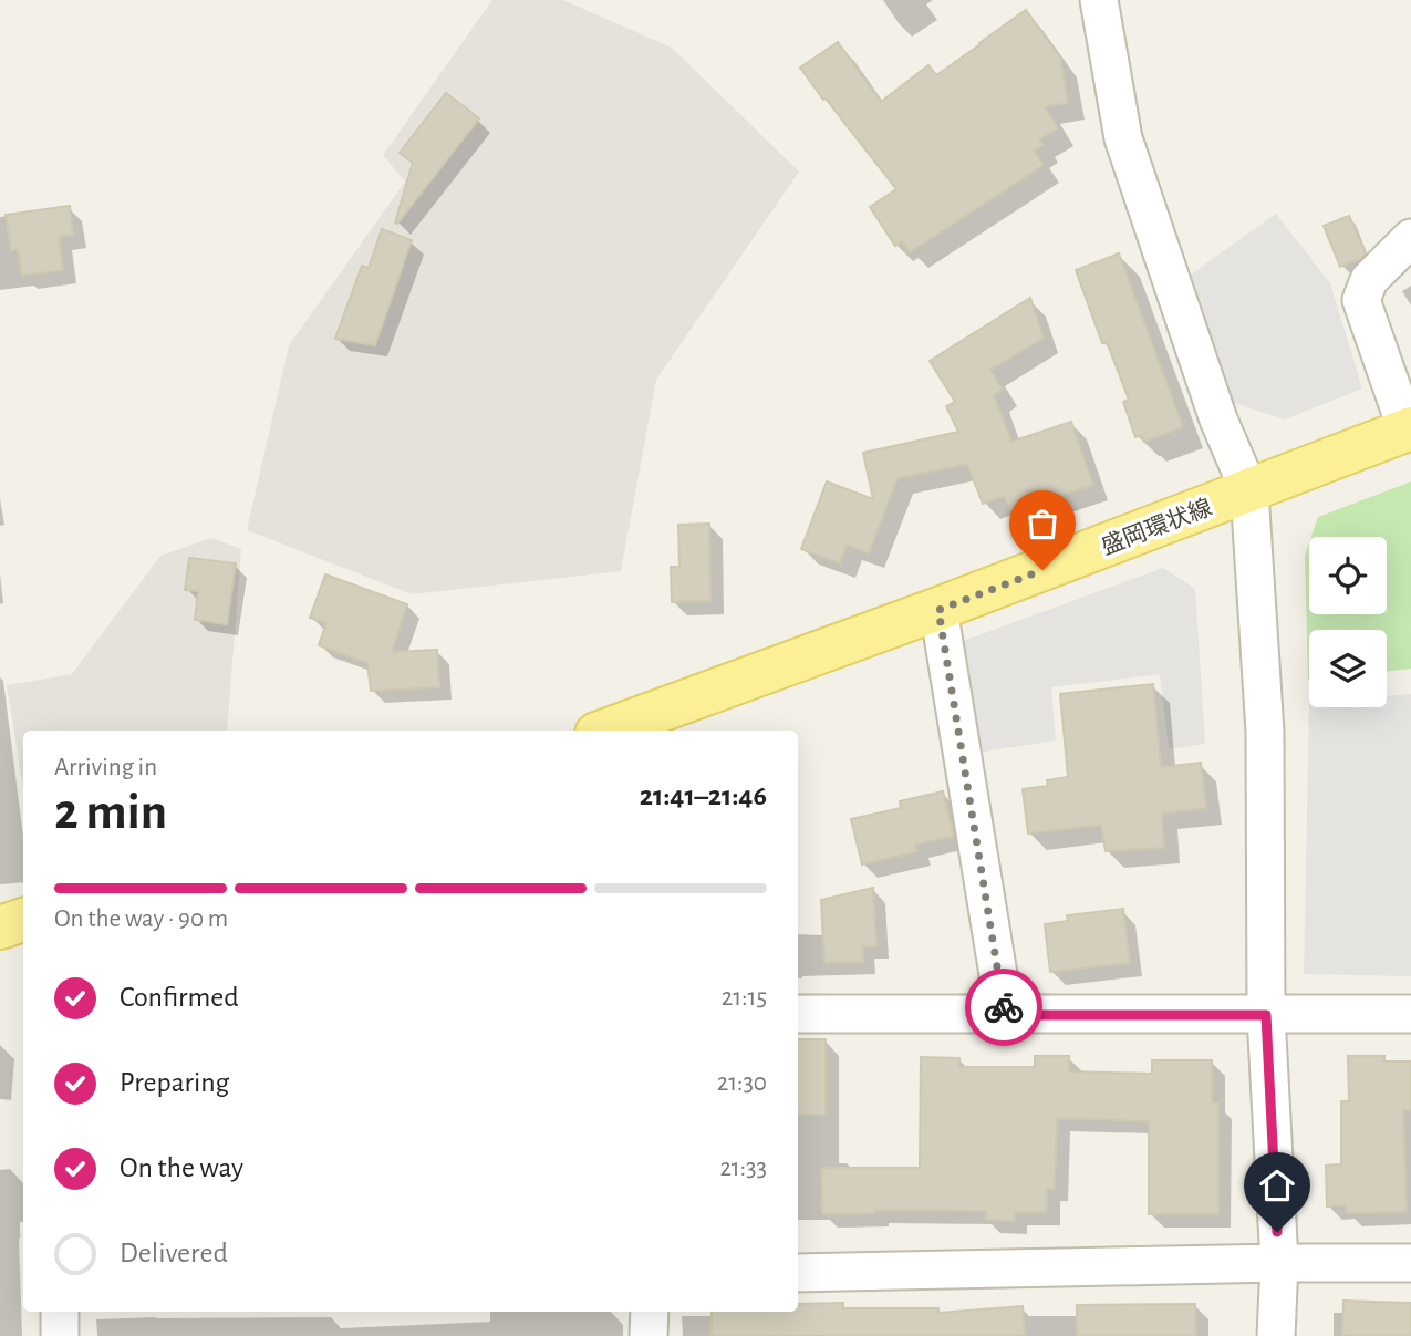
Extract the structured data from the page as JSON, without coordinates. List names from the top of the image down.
{
  "streets": {
    "main road": ["盛岡環状線"]
  },
  "page": {
    "heading": ["2 min", "Arriving in", "21:41–21:46"],
    "bar": "On the way · 90 m",
    "list": [
      ["Confirmed", "21:15"],
      ["Preparing", "21:30"],
      ["On the way", "21:33"],
      "Delivered"
    ]
  }
}
